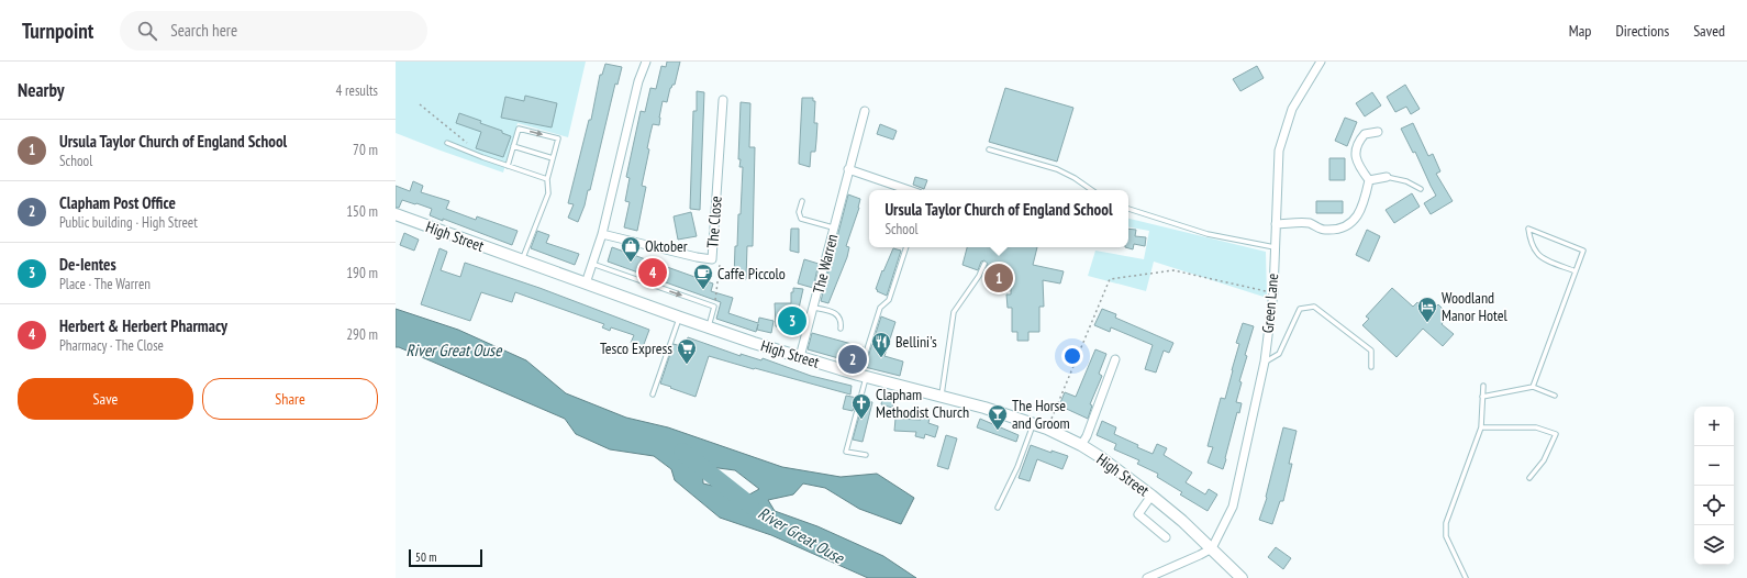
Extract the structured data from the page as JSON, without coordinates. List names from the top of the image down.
{
  "streets": {
    "street": [
      "The Close",
      "High Street",
      "The Warren",
      "Green Lane"
    ]
  },
  "crossings": [
    ["High Street", "The Warren"],
    ["High Street", "Green Lane"]
  ],
  "water": ["River Great Ouse"],
  "places": {
    "shop": ["Oktober"],
    "cafe": ["Caffe Piccolo"],
    "hotel": ["Woodland Manor Hotel"],
    "restaurant": ["Bellini's"],
    "supermarket": ["Tesco Express"],
    "church": ["Clapham Methodist Church"],
    "bar": ["The Horse and Groom"]
  },
  "scale_bar": "50 m",
  "page": {
    "header": "Turnpoint",
    "search": "Search here",
    "nav": ["Map", "Directions", "Saved"],
    "heading": ["Nearby", "4 results"],
    "list": [
      {
        "mark": "1",
        "name": "Ursula Taylor Church of England School",
        "note": "School",
        "value": "70 m"
      },
      {
        "mark": "2",
        "name": "Clapham Post Office",
        "note": "Public building · High Street",
        "value": "150 m"
      },
      {
        "mark": "3",
        "name": "De-Ientes",
        "note": "Place · The Warren",
        "value": "190 m"
      },
      {
        "mark": "4",
        "name": "Herbert & Herbert Pharmacy",
        "note": "Pharmacy · The Close",
        "value": "290 m"
      }
    ],
    "popup": ["Ursula Taylor Church of England School", "School"],
    "pins": [
      "4",
      "1",
      "3",
      "2"
    ],
    "buttons": ["Save", "Share"],
    "map_buttons": ["+", "−"],
    "scale": "50 m"
  }
}
